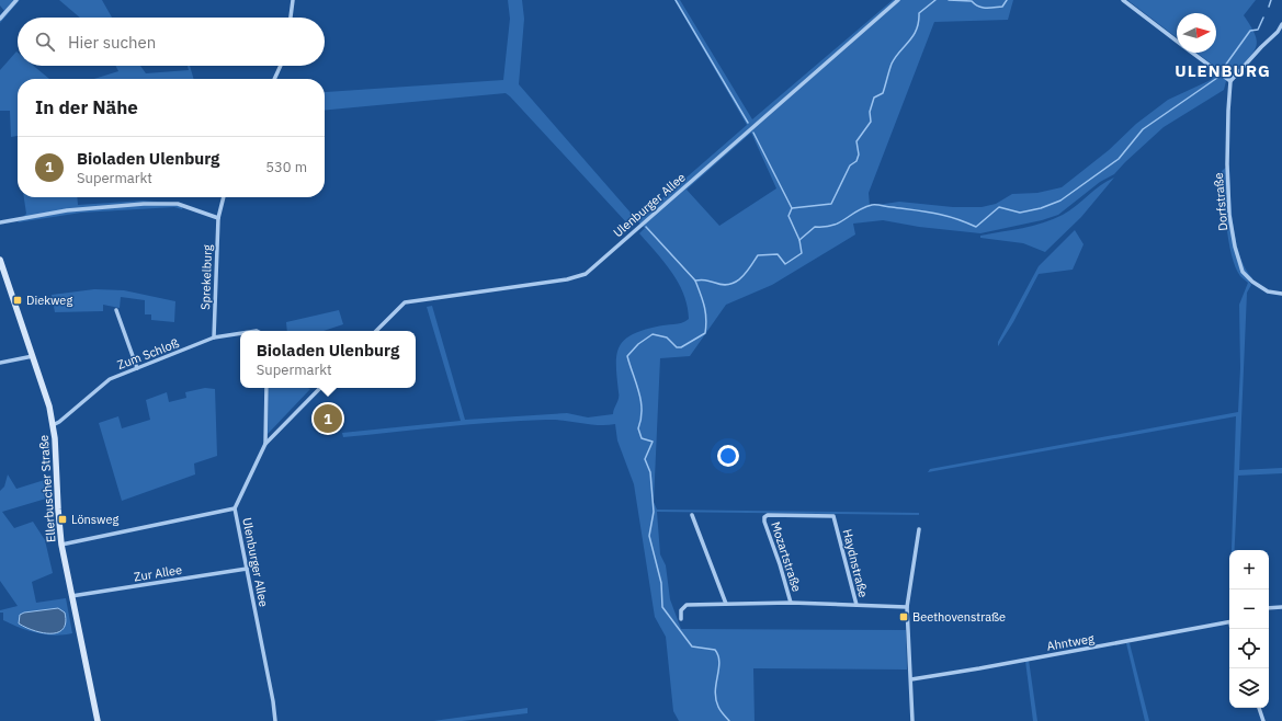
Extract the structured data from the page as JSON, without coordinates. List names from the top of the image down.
{
  "streets": {
    "main road": ["Ellerbuscher Straße"],
    "street": [
      "Dorfstraße",
      "Ulenburger Allee",
      "Sprekelburg",
      "Zum Schloß",
      "Mozartstraße",
      "Haydnstraße",
      "Zur Allee",
      "Ahntweg"
    ]
  },
  "crossings": [
    ["Ulenburger Allee", "Zur Allee"],
    ["Sprekelburg", "Zum Schloß"],
    ["Zum Schloß", "Ellerbuscher Straße"],
    ["Ellerbuscher Straße", "Zur Allee"],
    ["Mozartstraße", "Haydnstraße"]
  ],
  "districts": ["ULENBURG"],
  "places": {
    "transit": ["Diekweg", "Lönsweg", "Beethovenstraße"]
  },
  "north": "right",
  "page": {
    "search": "Hier suchen",
    "heading": "In der Nähe",
    "list": [
      {
        "mark": "1",
        "name": "Bioladen Ulenburg",
        "note": "Supermarkt",
        "value": "530 m"
      }
    ],
    "popup": ["Bioladen Ulenburg", "Supermarkt"],
    "pins": "1",
    "map_buttons": ["+", "−"]
  }
}
